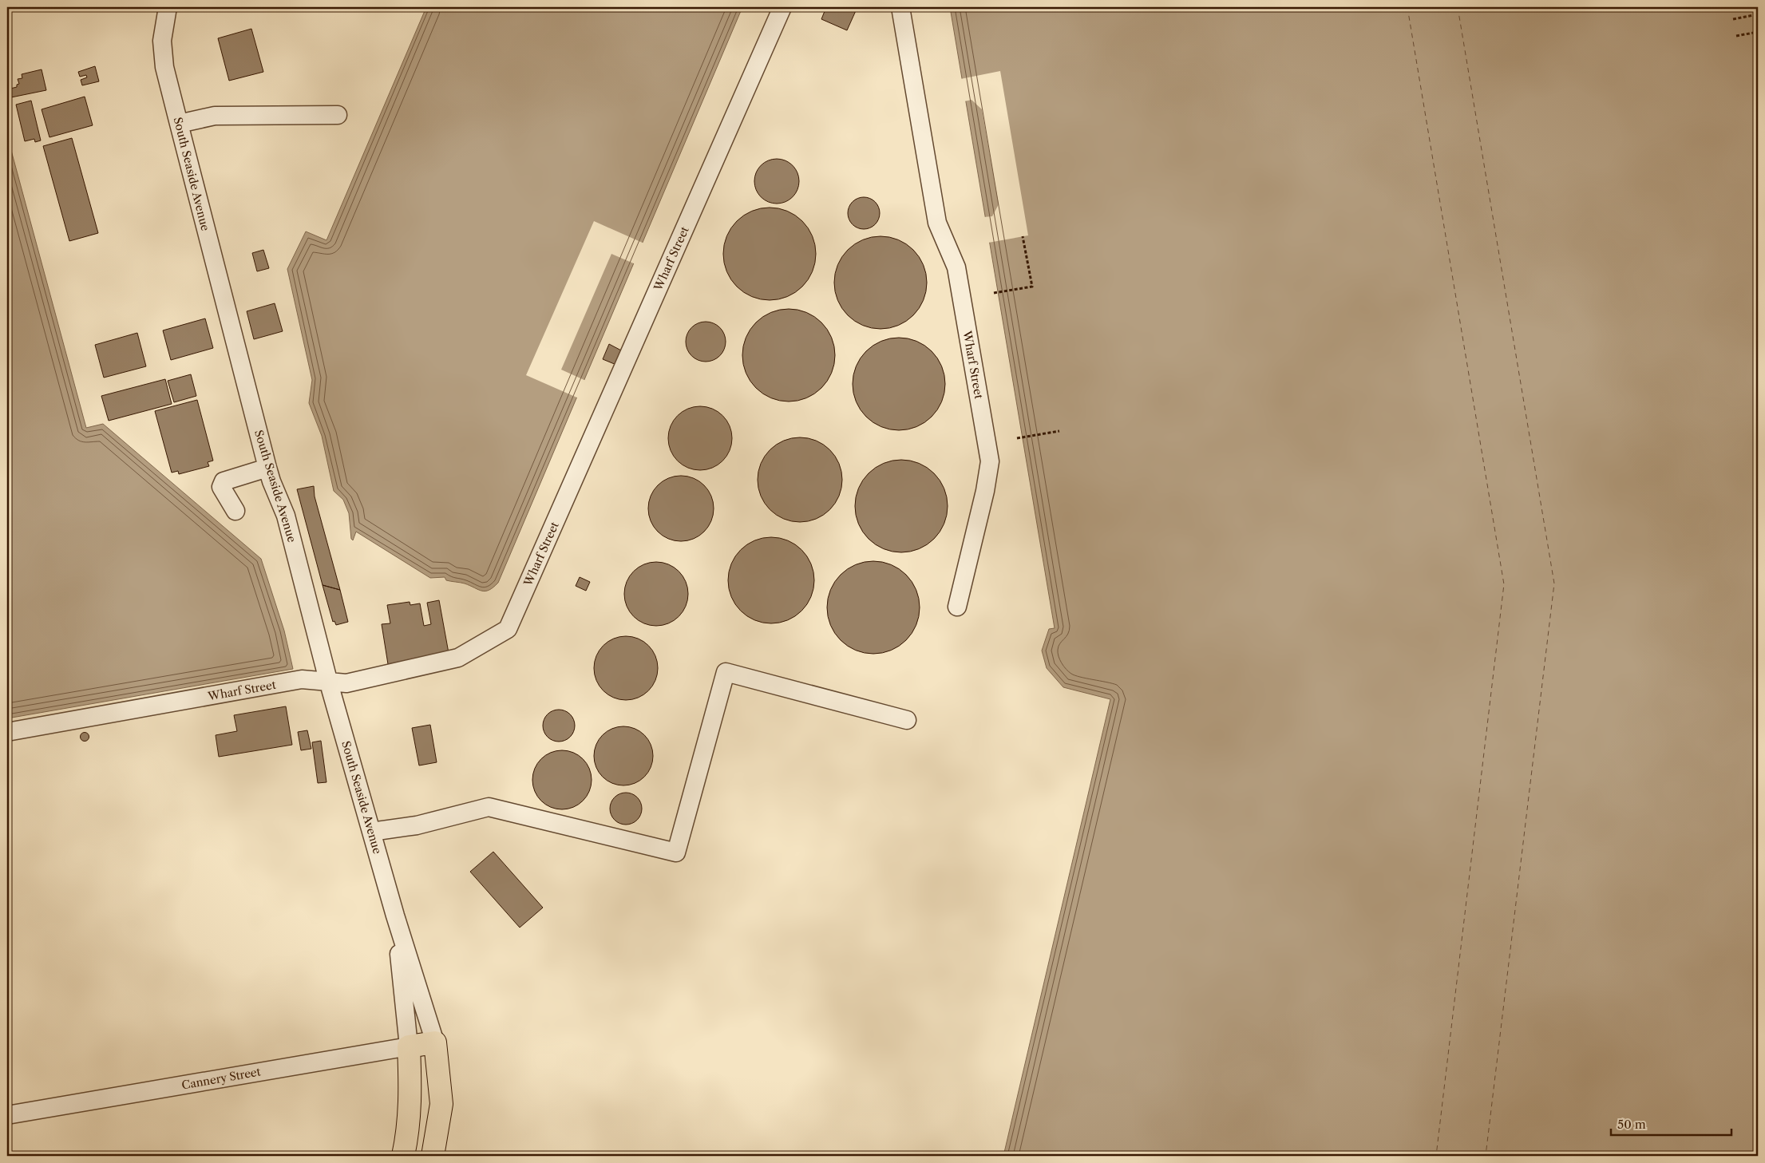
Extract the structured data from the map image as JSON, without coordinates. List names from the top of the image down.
{
  "streets": {
    "main road": ["Cannery Street"],
    "street": ["South Seaside Avenue", "Wharf Street"]
  },
  "crossings": [
    ["South Seaside Avenue", "Wharf Street"],
    ["South Seaside Avenue", "Cannery Street"]
  ],
  "scale_bar": "50 m"
}
